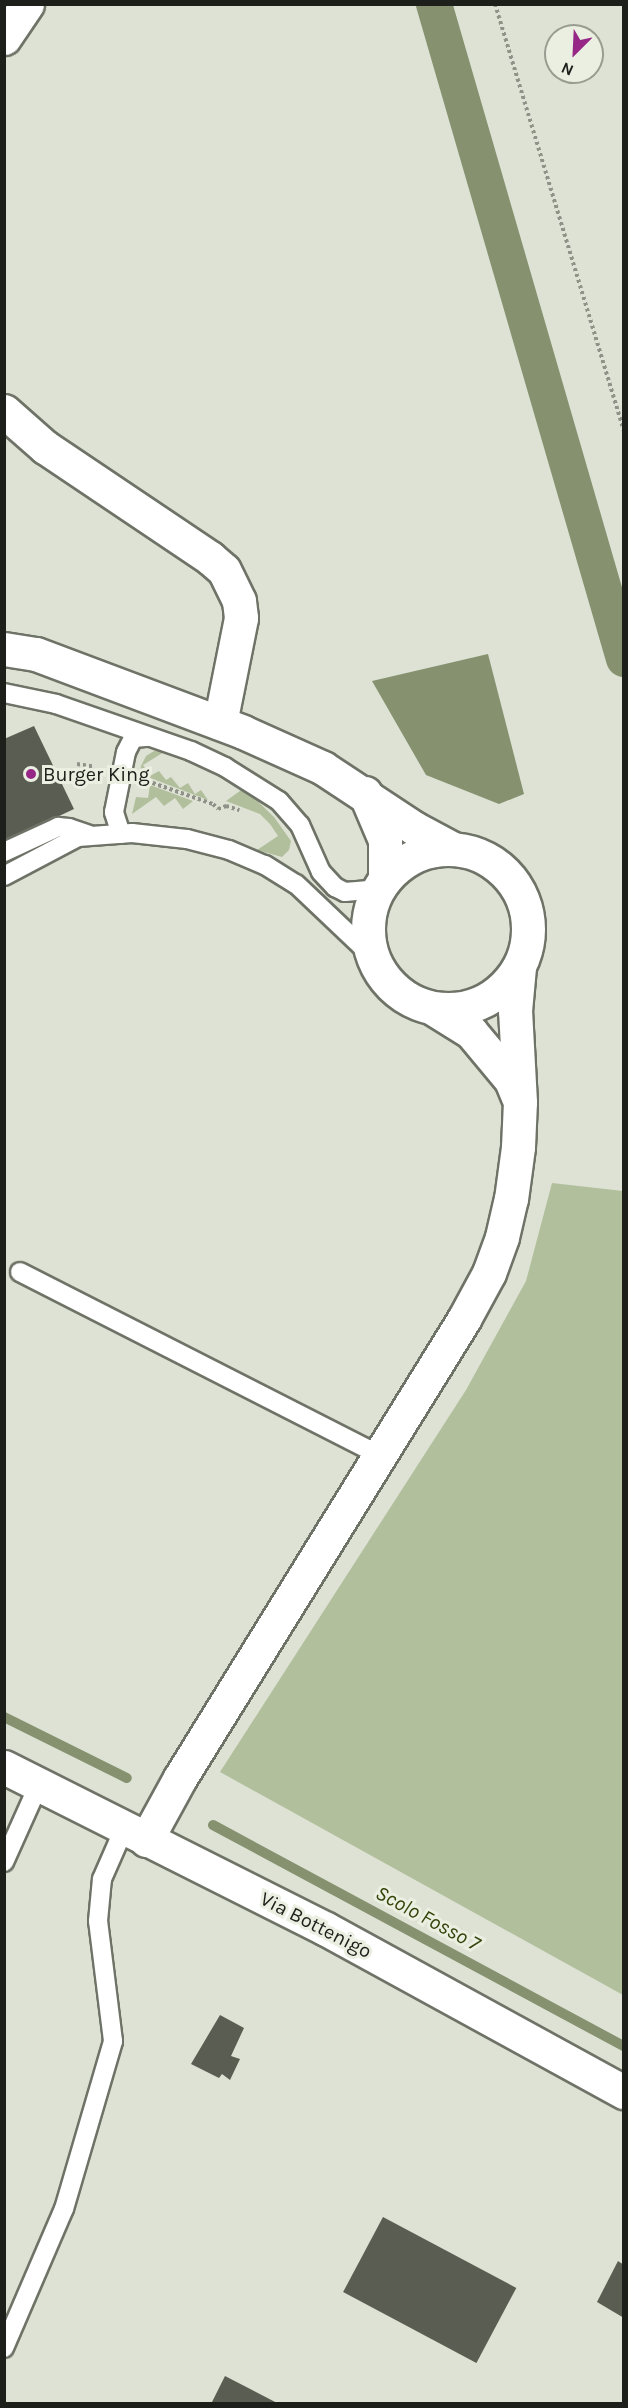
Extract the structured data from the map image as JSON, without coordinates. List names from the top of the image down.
{
  "streets": {
    "street": ["Via Bottenigo"]
  },
  "water": ["Scolo Fosso 7"],
  "places": ["Burger King"],
  "north": "bottom left"
}
